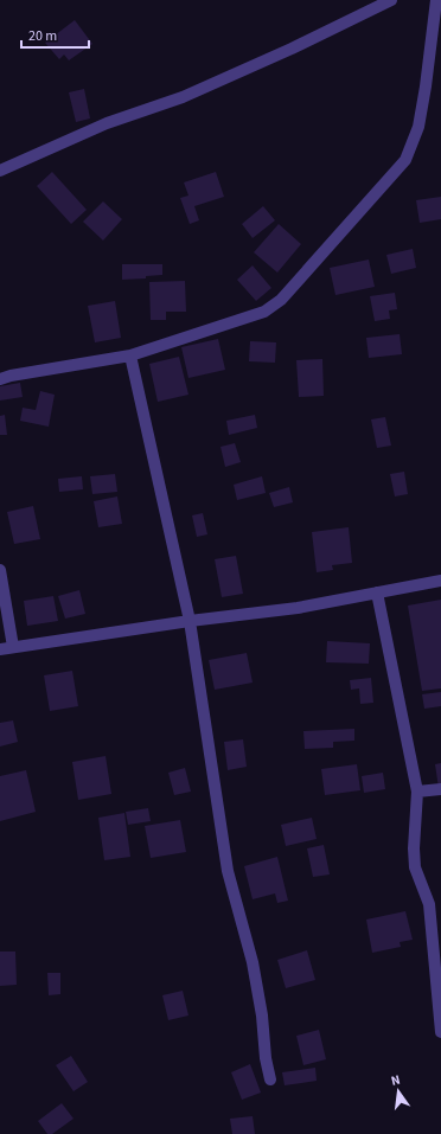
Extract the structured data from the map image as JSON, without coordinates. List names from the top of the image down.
{
  "scale_bar": "20 m",
  "north": "top"
}
